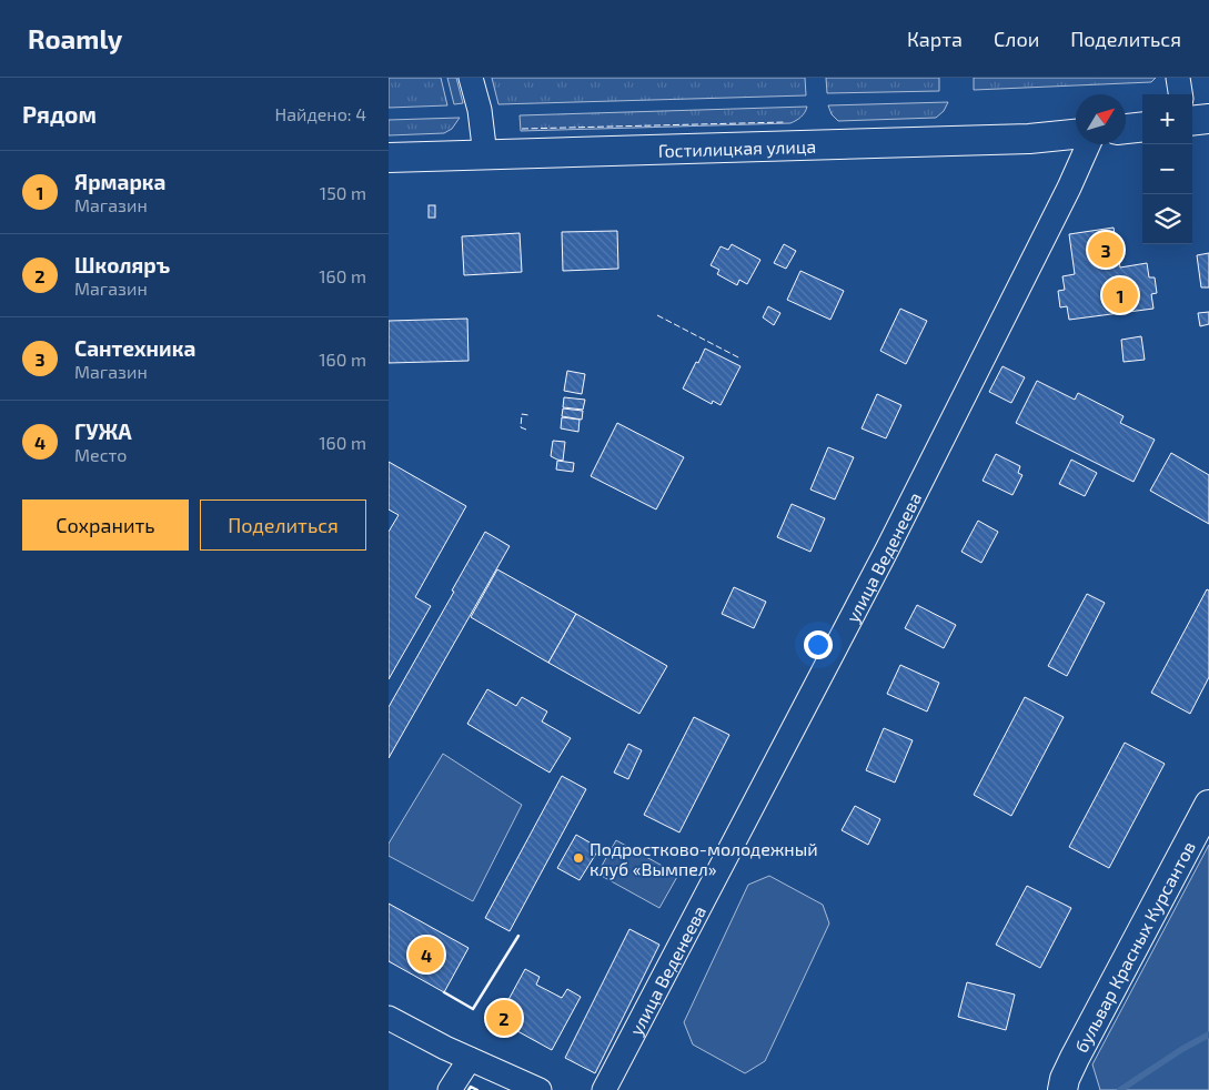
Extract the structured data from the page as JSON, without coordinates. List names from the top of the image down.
{
  "streets": {
    "main road": ["Гостилицкая улица", "бульвар Красных Курсантов"],
    "street": ["улица Веденеева"]
  },
  "places": ["Подростково-молодежный клуб «Вымпел»"],
  "north": "top right",
  "page": {
    "header": "Roamly",
    "nav": ["Карта", "Слои", "Поделиться"],
    "heading": ["Рядом", "Найдено: 4"],
    "map_buttons": ["+", "−"],
    "list": [
      {
        "mark": "1",
        "name": "Ярмарка",
        "note": "Магазин",
        "value": "150 m"
      },
      {
        "mark": "2",
        "name": "Школяръ",
        "note": "Магазин",
        "value": "160 m"
      },
      {
        "mark": "3",
        "name": "Сантехника",
        "note": "Магазин",
        "value": "160 m"
      },
      {
        "mark": "4",
        "name": "ГУЖА",
        "note": "Место",
        "value": "160 m"
      }
    ],
    "pins": [
      "3",
      "1",
      "4",
      "2"
    ],
    "buttons": ["Сохранить", "Поделиться"]
  }
}
